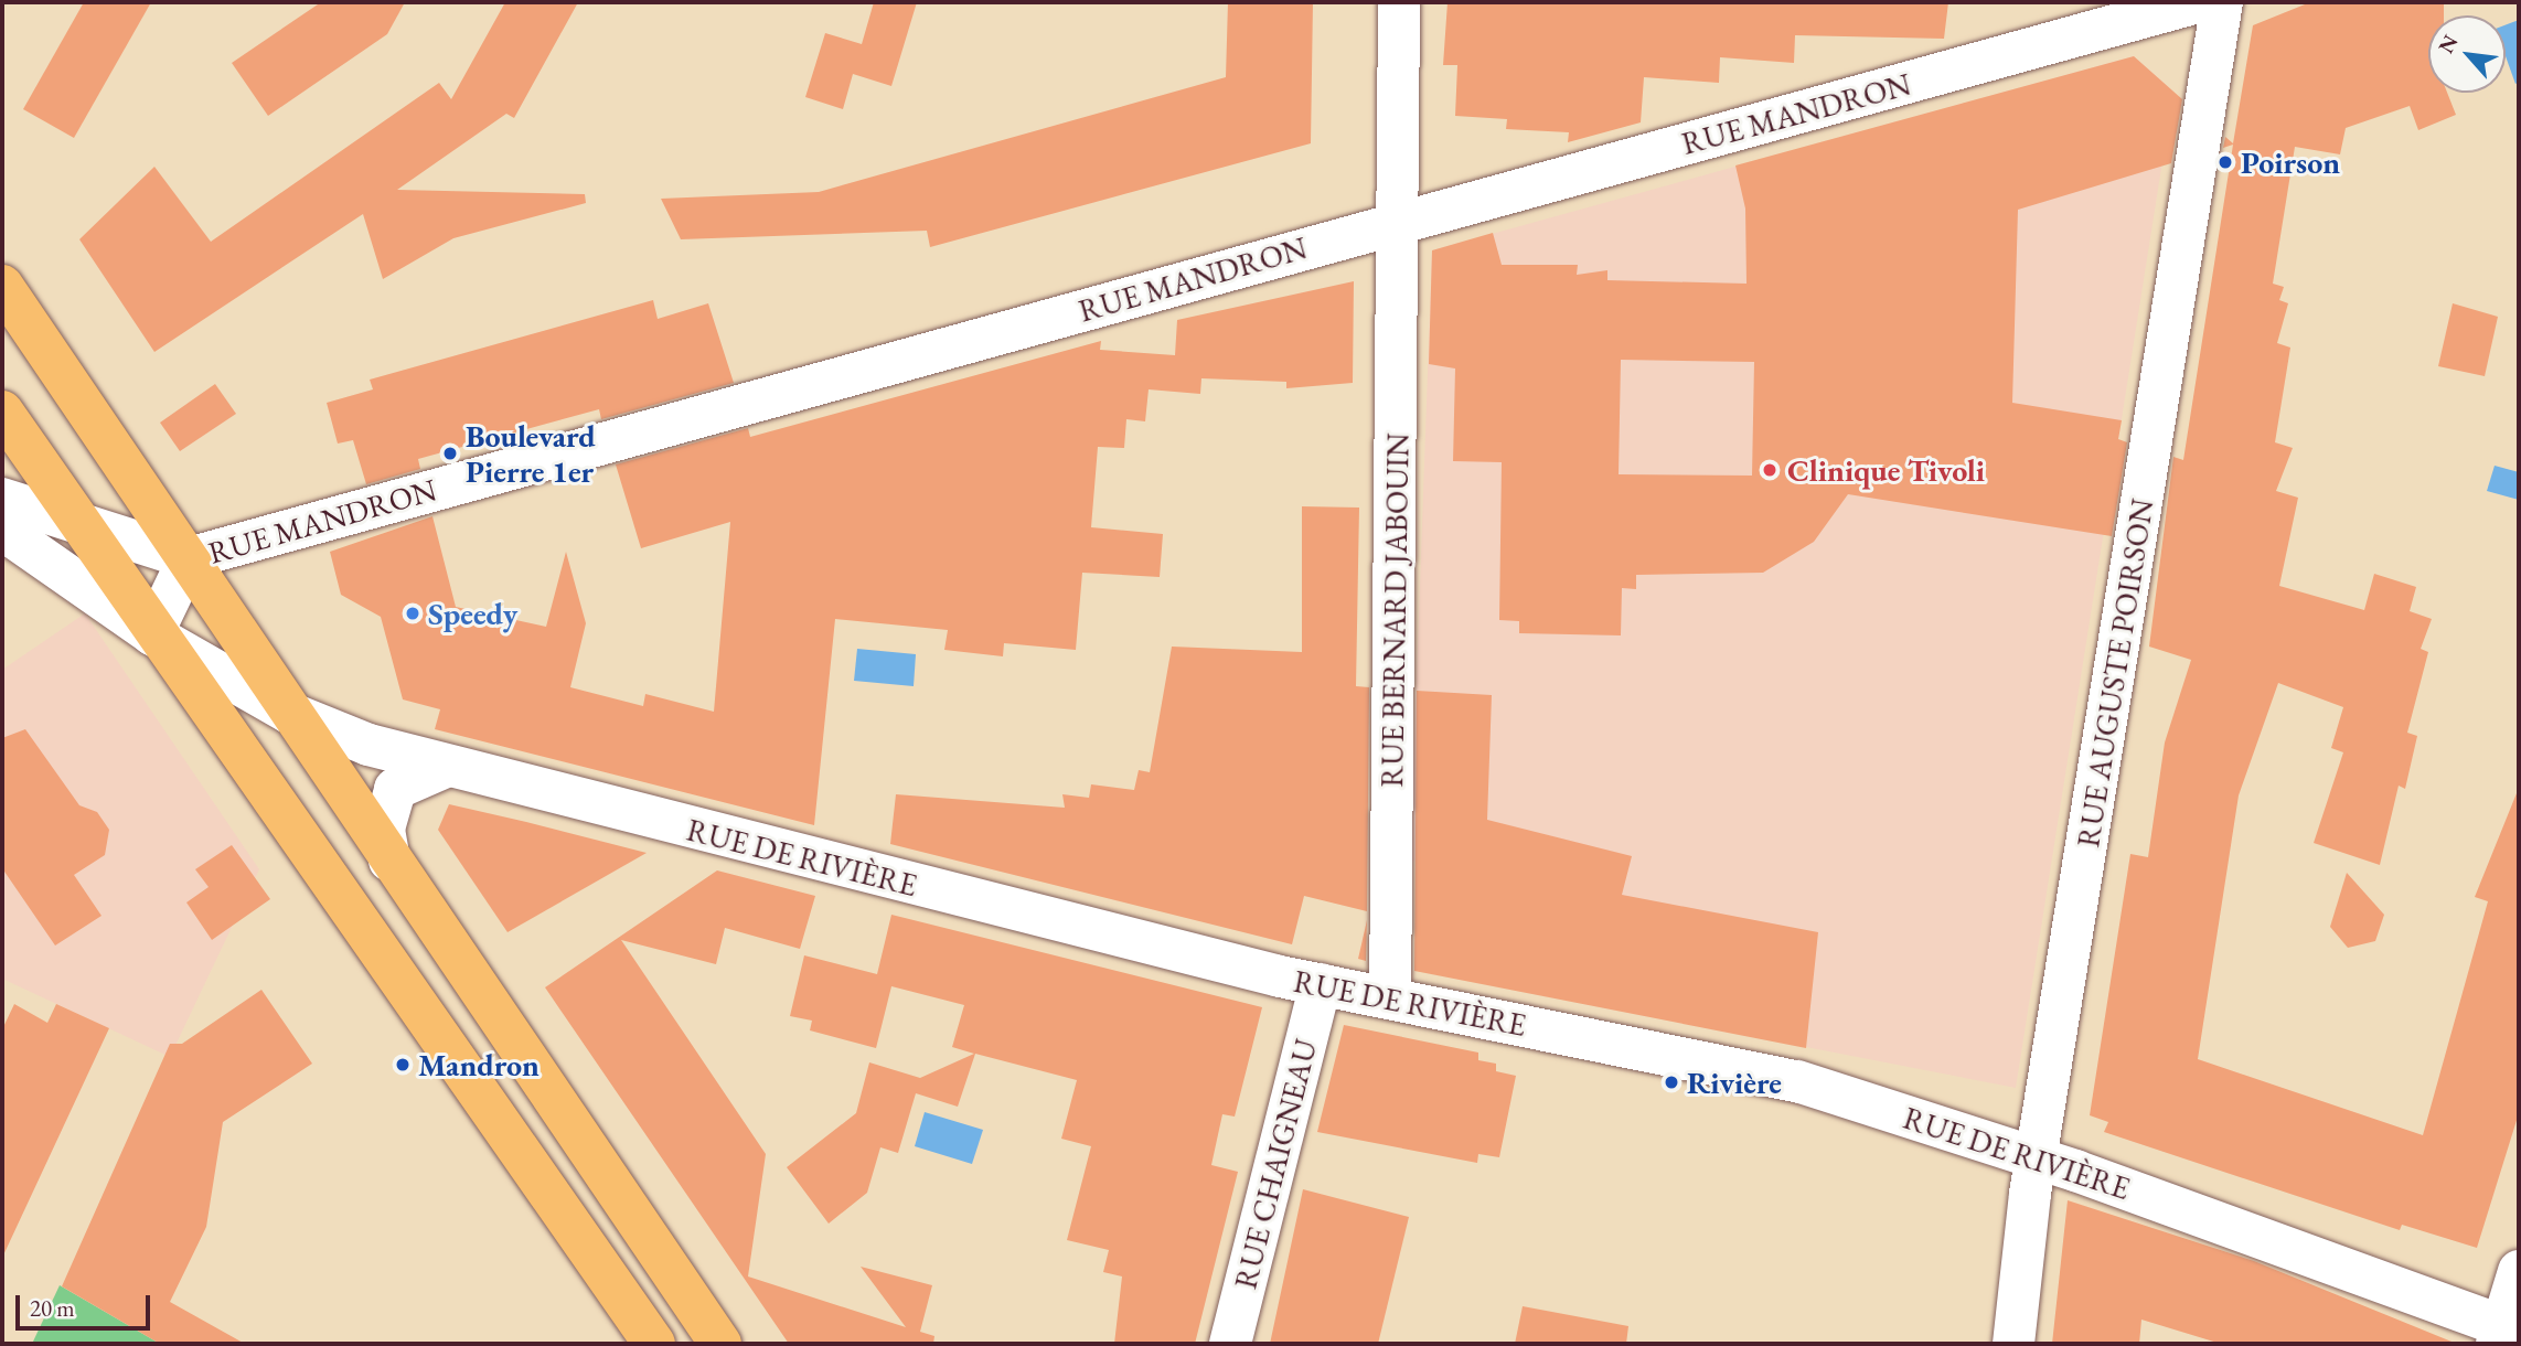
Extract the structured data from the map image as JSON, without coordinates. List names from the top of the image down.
{
  "streets": {
    "street": [
      "RUE MANDRON",
      "RUE BERNARD JABOUIN",
      "RUE AUGUSTE POIRSON",
      "RUE DE RIVIÈRE",
      "RUE CHAIGNEAU"
    ]
  },
  "crossings": [
    ["RUE MANDRON", "RUE BERNARD JABOUIN"],
    ["RUE BERNARD JABOUIN", "RUE DE RIVIÈRE"],
    ["RUE AUGUSTE POIRSON", "RUE DE RIVIÈRE"],
    ["RUE DE RIVIÈRE", "RUE CHAIGNEAU"]
  ],
  "places": [
    "Poirson",
    "Boulevard Pierre 1er",
    "Clinique Tivoli",
    "Speedy",
    "Mandron",
    "Rivière"
  ],
  "scale_bar": "20 m",
  "north": "top left"
}
